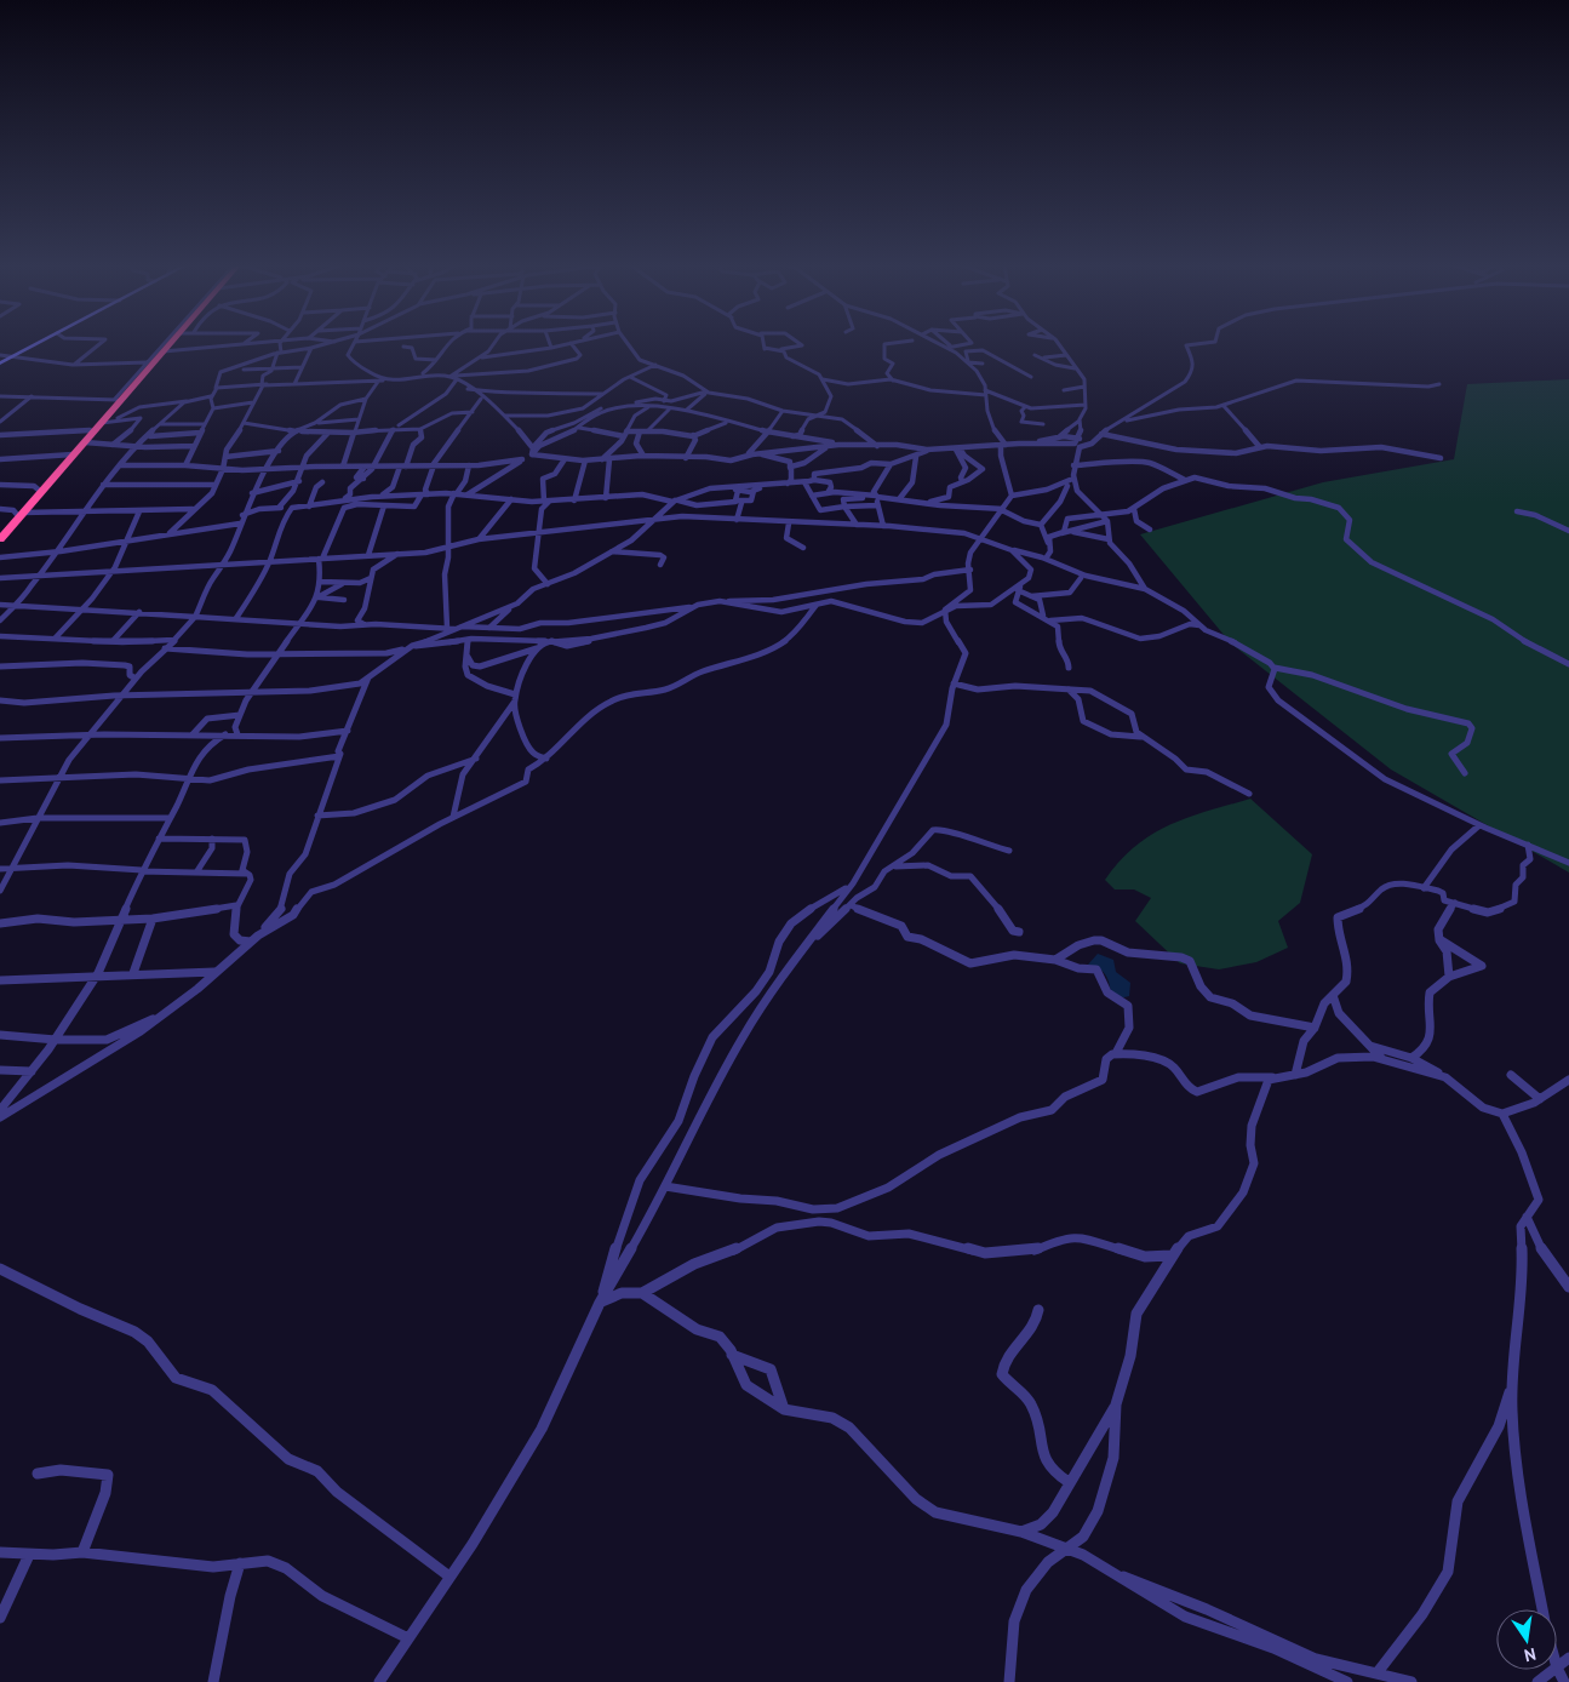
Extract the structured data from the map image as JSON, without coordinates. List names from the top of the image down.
{
  "north": "bottom"
}
